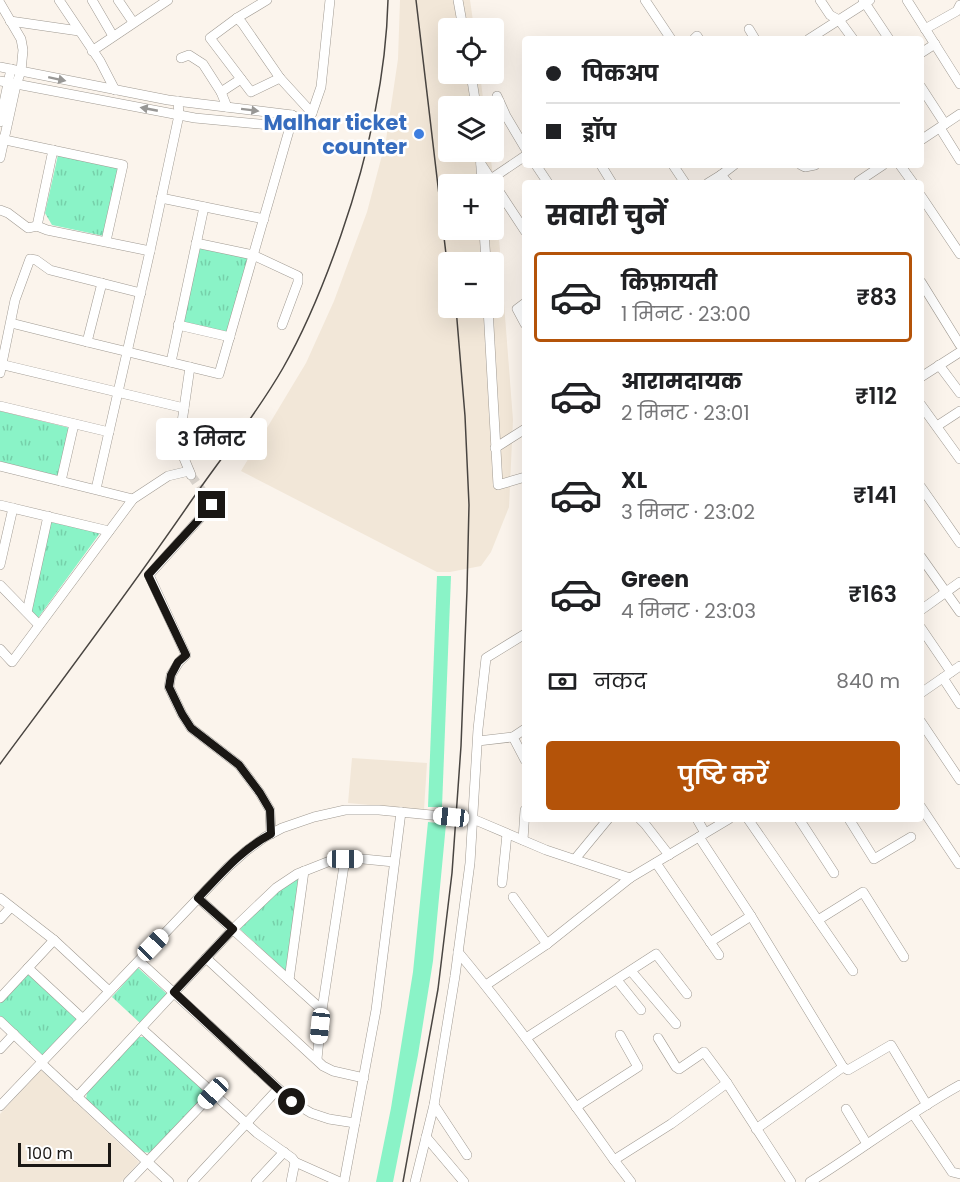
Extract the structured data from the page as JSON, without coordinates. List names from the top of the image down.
{
  "places": ["Malhar ticket counter"],
  "scale_bar": "100 m",
  "page": {
    "map_buttons": ["+", "−"],
    "banner": ["पिकअप", "ड्रॉप"],
    "heading": "सवारी चुनें",
    "list": [
      {
        "name": "किफ़ायती",
        "note": "1 मिनट · 23:00",
        "value": "₹83"
      },
      {
        "name": "आरामदायक",
        "note": "2 मिनट · 23:01",
        "value": "₹112"
      },
      {
        "name": "XL",
        "note": "3 मिनट · 23:02",
        "value": "₹141"
      },
      {
        "name": "Green",
        "note": "4 मिनट · 23:03",
        "value": "₹163"
      }
    ],
    "bubble": "3 मिनट",
    "pay": ["नकद", "840 m"],
    "buttons": "पुष्टि करें",
    "scale": "100 m"
  }
}
